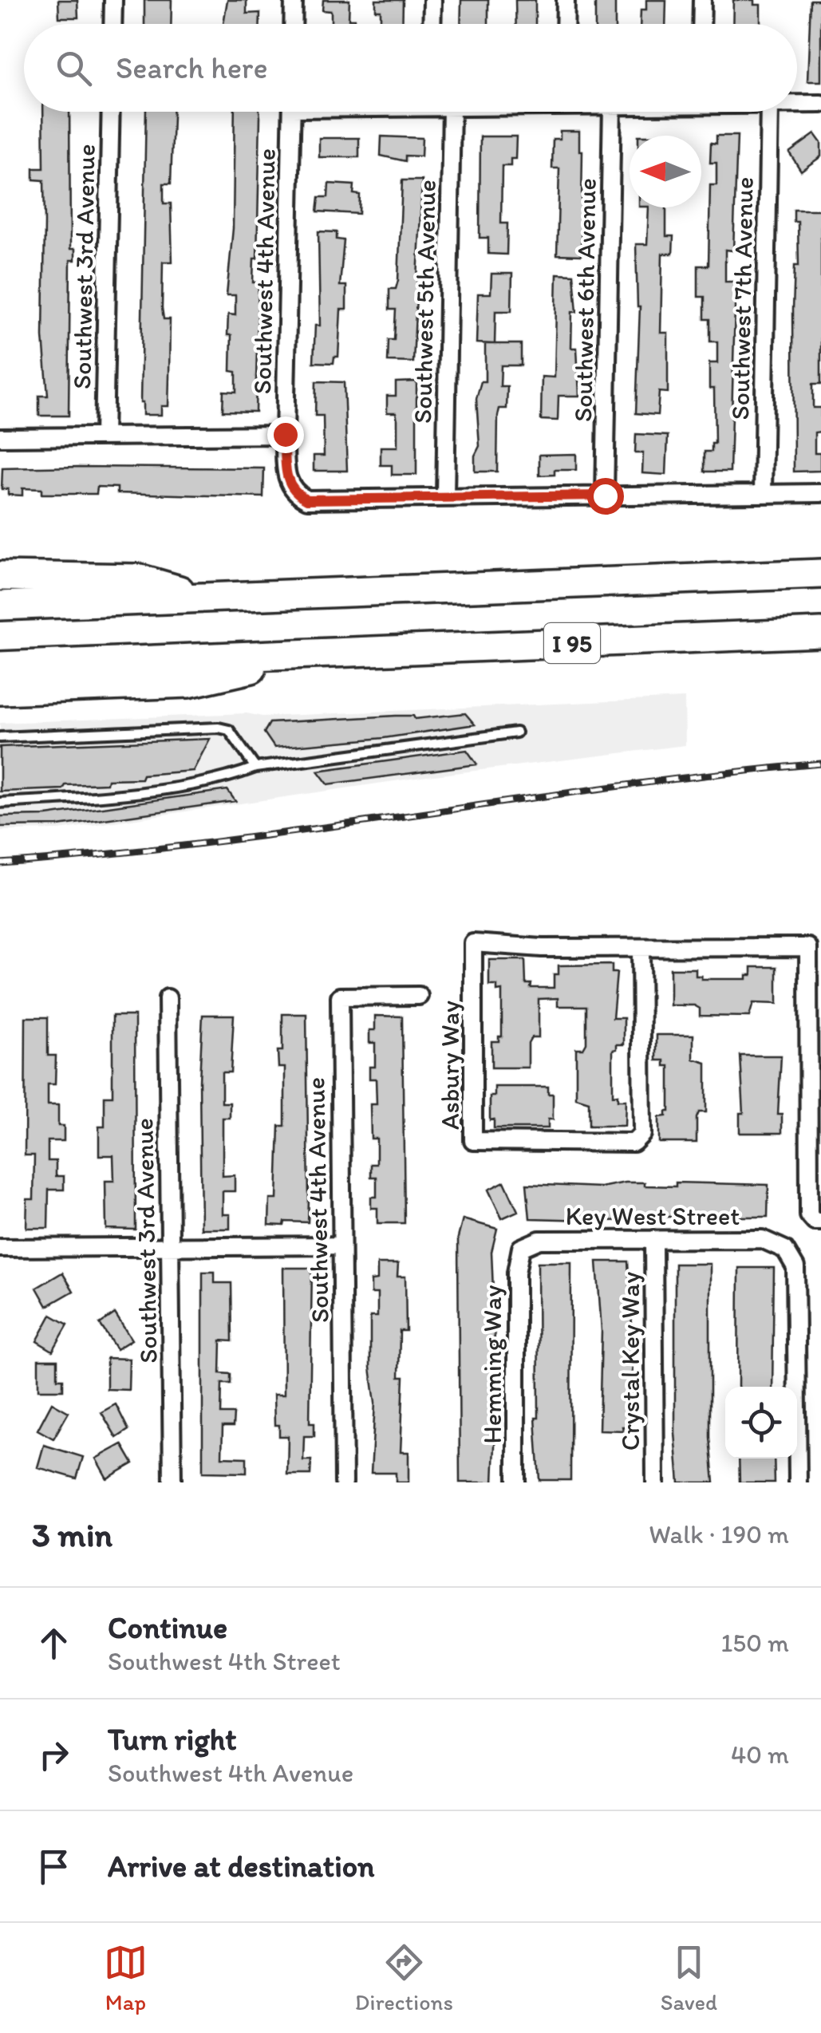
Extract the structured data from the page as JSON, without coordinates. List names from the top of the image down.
{
  "streets": {
    "highway": ["I 95"],
    "street": [
      "Southwest 3rd Avenue",
      "Southwest 4th Avenue",
      "Southwest 7th Avenue",
      "Southwest 6th Avenue",
      "Southwest 5th Avenue",
      "Asbury Way",
      "Key West Street",
      "Crystal Key Way",
      "Hemming Way"
    ]
  },
  "crossings": [
    ["Southwest 4th Avenue", "Southwest 5th Avenue"],
    ["Key West Street", "Crystal Key Way"],
    ["Key West Street", "Hemming Way"]
  ],
  "north": "left",
  "page": {
    "search": "Search here",
    "heading": ["3 min", "Walk · 190 m"],
    "list": [
      ["Continue", "Southwest 4th Street", "150 m"],
      ["Turn right", "Southwest 4th Avenue", "40 m"],
      "Arrive at destination"
    ],
    "nav": ["Map", "Directions", "Saved"]
  }
}
